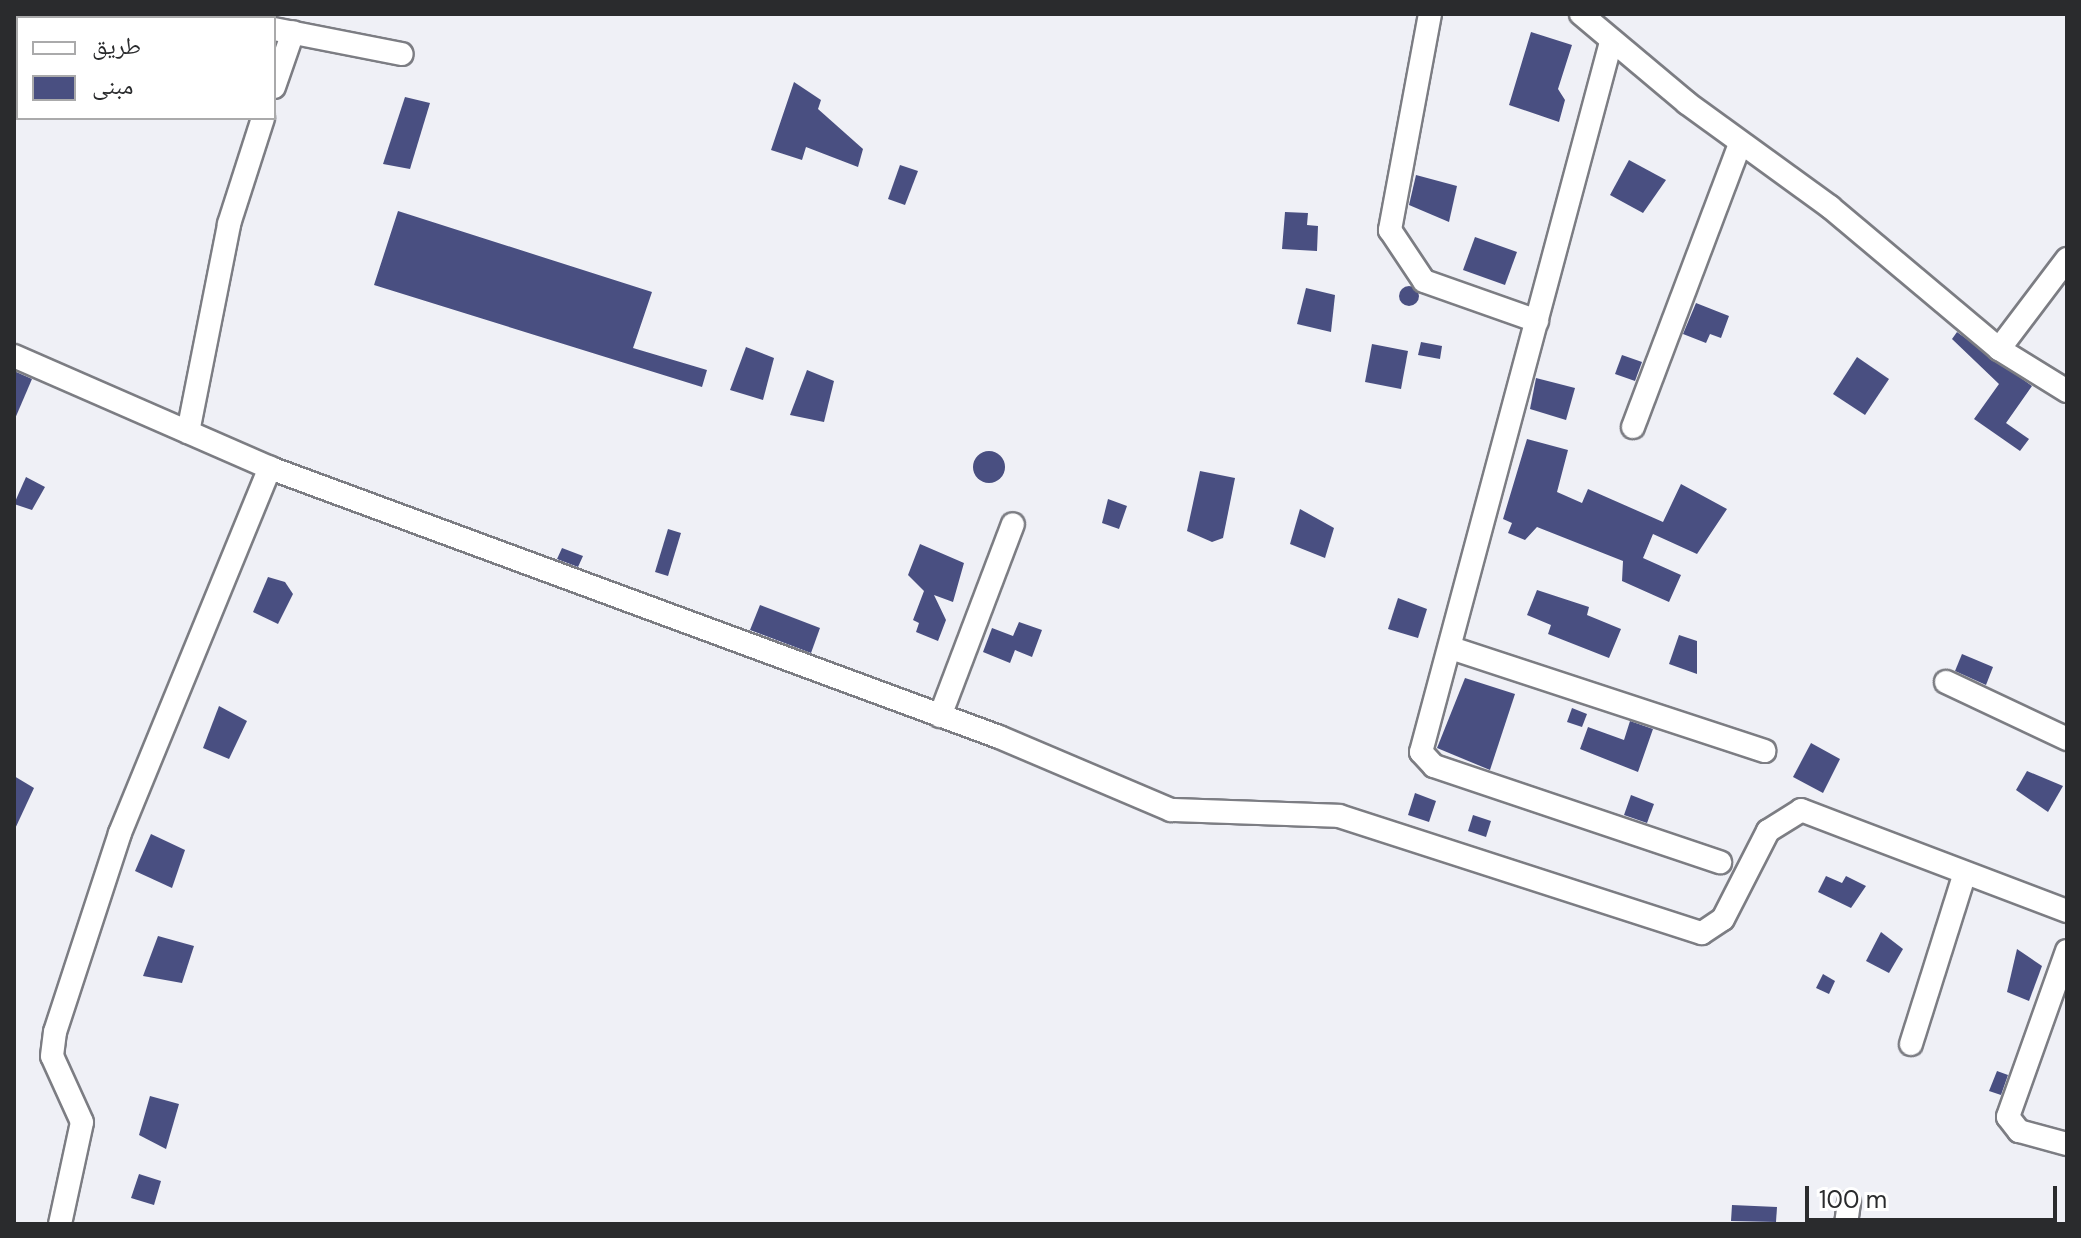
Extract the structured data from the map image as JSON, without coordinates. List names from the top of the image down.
{
  "legend": ["طريق", "مبنى"],
  "scale_bar": "100 m"
}
